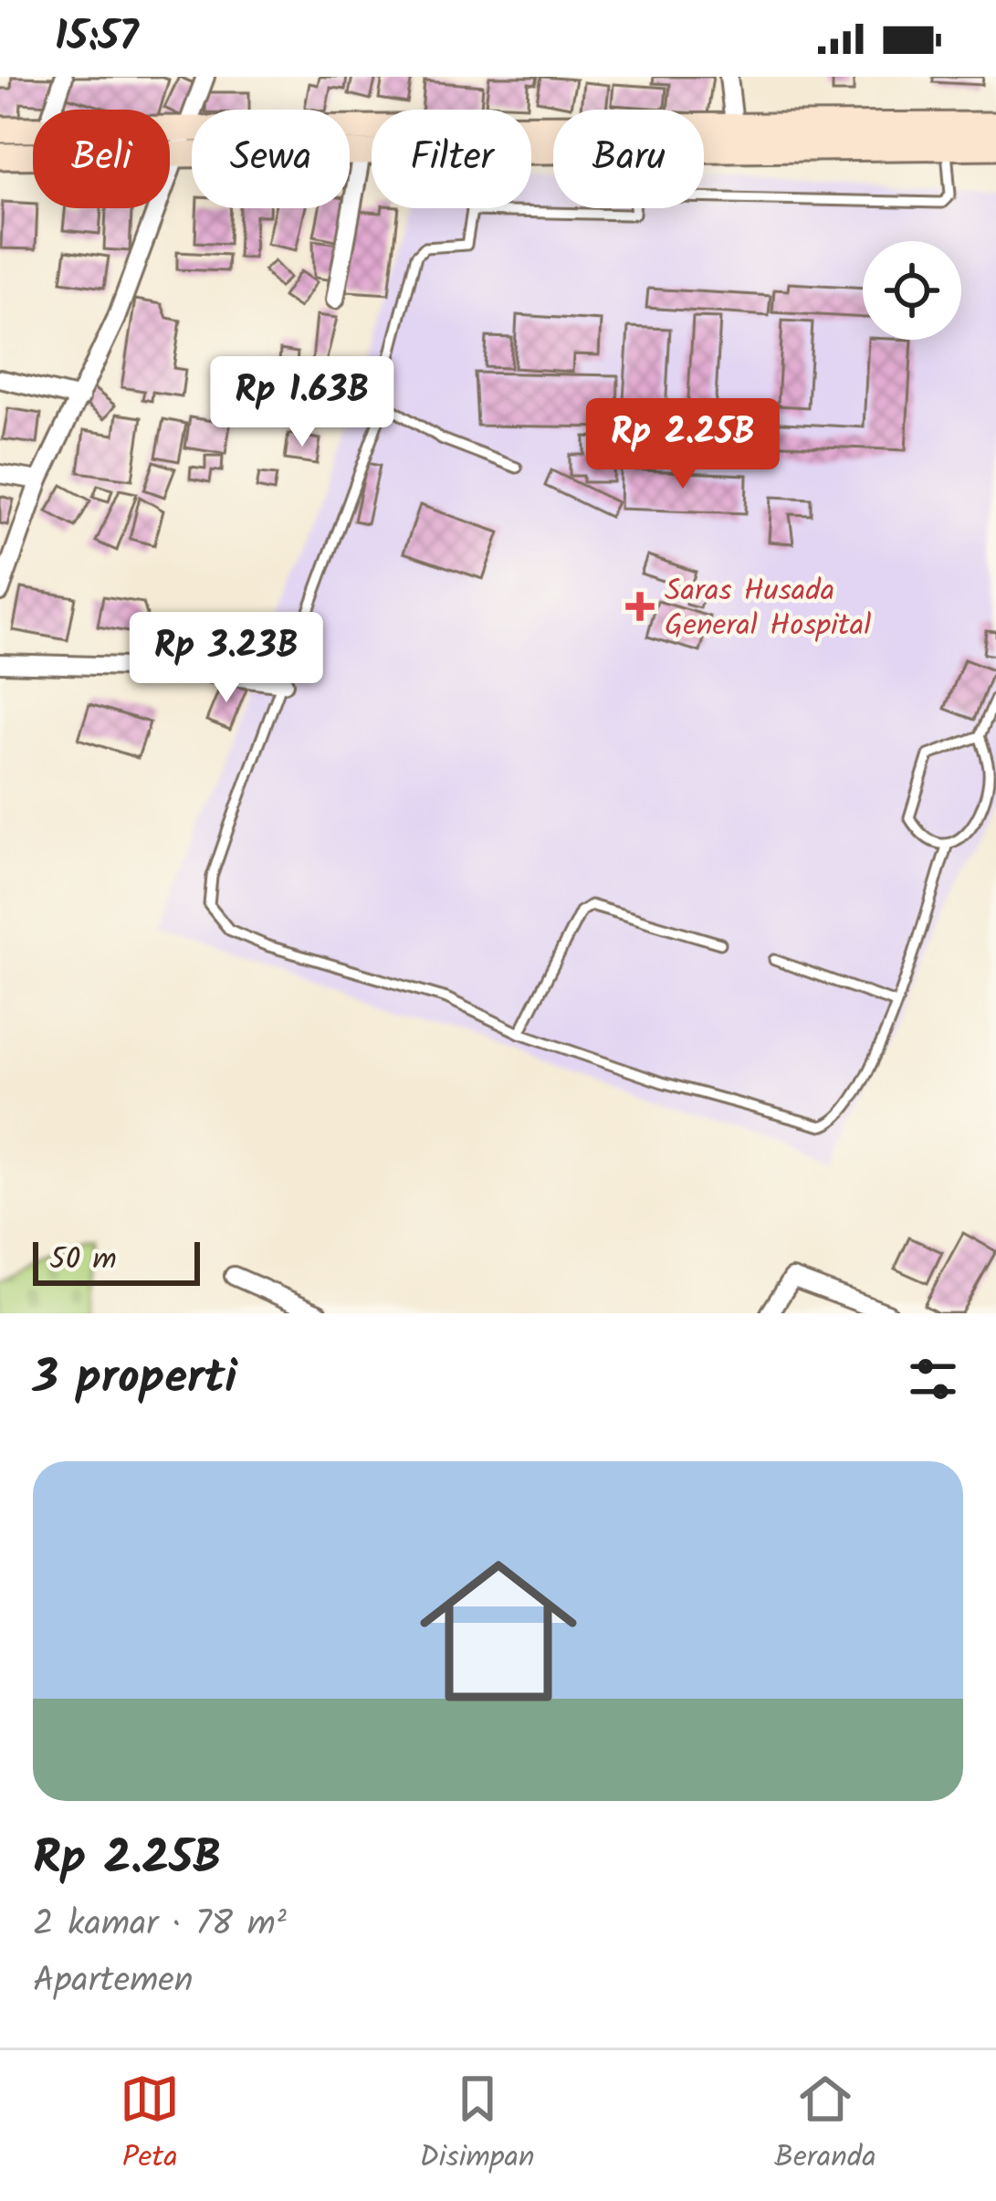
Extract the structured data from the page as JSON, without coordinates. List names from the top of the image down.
{
  "places": {
    "health": ["Saras Husada General Hospital"]
  },
  "scale_bar": "50 m",
  "page": {
    "status": "15:57",
    "chip": [
      "Beli",
      "Sewa",
      "Filter",
      "Baru"
    ],
    "price": ["Rp 1.63B", "Rp 2.25B", "Rp 3.23B"],
    "scale": "50 m",
    "heading": "3 properti",
    "list": [
      {
        "name": "Rp 2.25B",
        "note": "2 kamar · 78 m² · Apartemen"
      }
    ],
    "tabs": ["Peta", "Disimpan", "Beranda"]
  }
}
